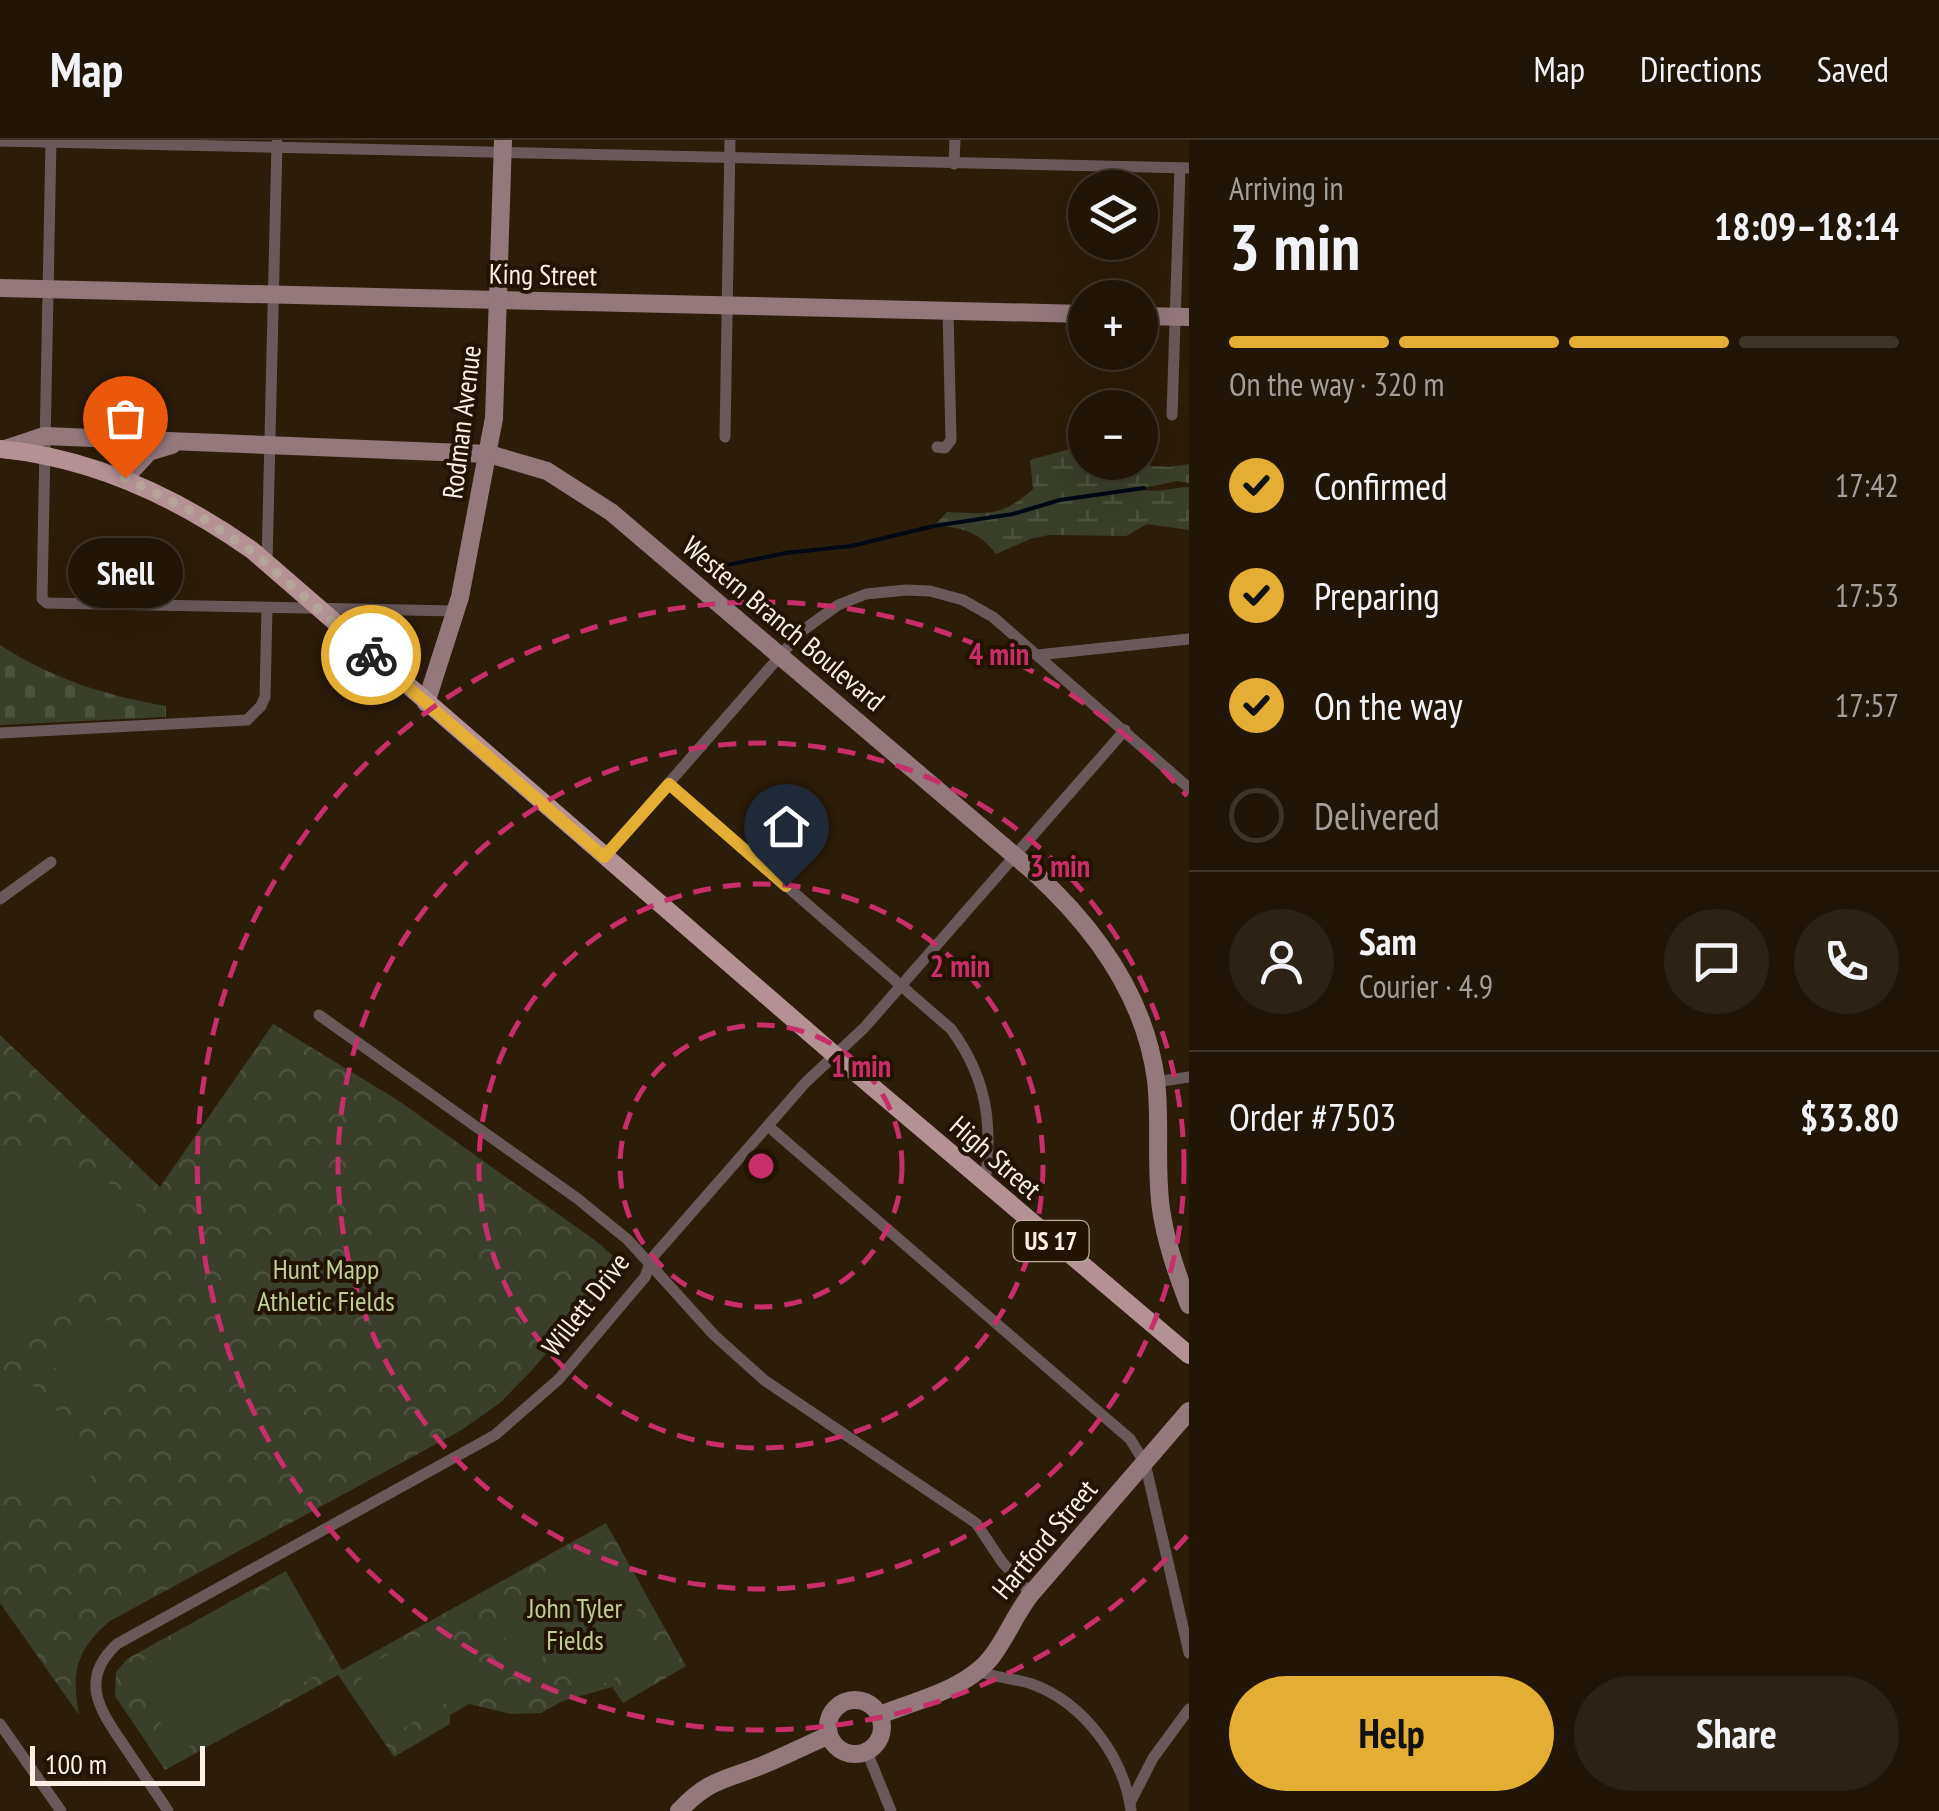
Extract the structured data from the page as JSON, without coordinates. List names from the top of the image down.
{
  "streets": {
    "main road": ["High Street", "US 17"],
    "street": [
      "King Street",
      "Rodman Avenue",
      "Western Branch Boulevard",
      "Willett Drive",
      "Hartford Street"
    ]
  },
  "crossings": [
    ["King Street", "Rodman Avenue"],
    ["Rodman Avenue", "Western Branch Boulevard"],
    ["Rodman Avenue", "High Street"],
    ["Western Branch Boulevard", "High Street"],
    ["Western Branch Boulevard", "Willett Drive"],
    ["High Street", "Willett Drive"]
  ],
  "parks": ["Hunt Mapp Athletic Fields", "John Tyler Fields"],
  "places": ["Shell"],
  "scale_bar": "100 m",
  "page": {
    "header": "Map",
    "nav": ["Map", "Directions", "Saved"],
    "heading": ["3 min", "Arriving in", "18:09–18:14"],
    "panel": [
      "Sam",
      "Courier · 4.9",
      "Order #7503",
      "$33.80"
    ],
    "map_buttons": ["+", "−"],
    "bar": "On the way · 320 m",
    "list": [
      ["Confirmed", "17:42"],
      ["Preparing", "17:53"],
      ["On the way", "17:57"],
      "Delivered"
    ],
    "bubble": "Shell",
    "buttons": ["Help", "Share"],
    "scale": "100 m"
  },
  "rings": [
    "4 min",
    "3 min",
    "2 min",
    "1 min"
  ]
}
